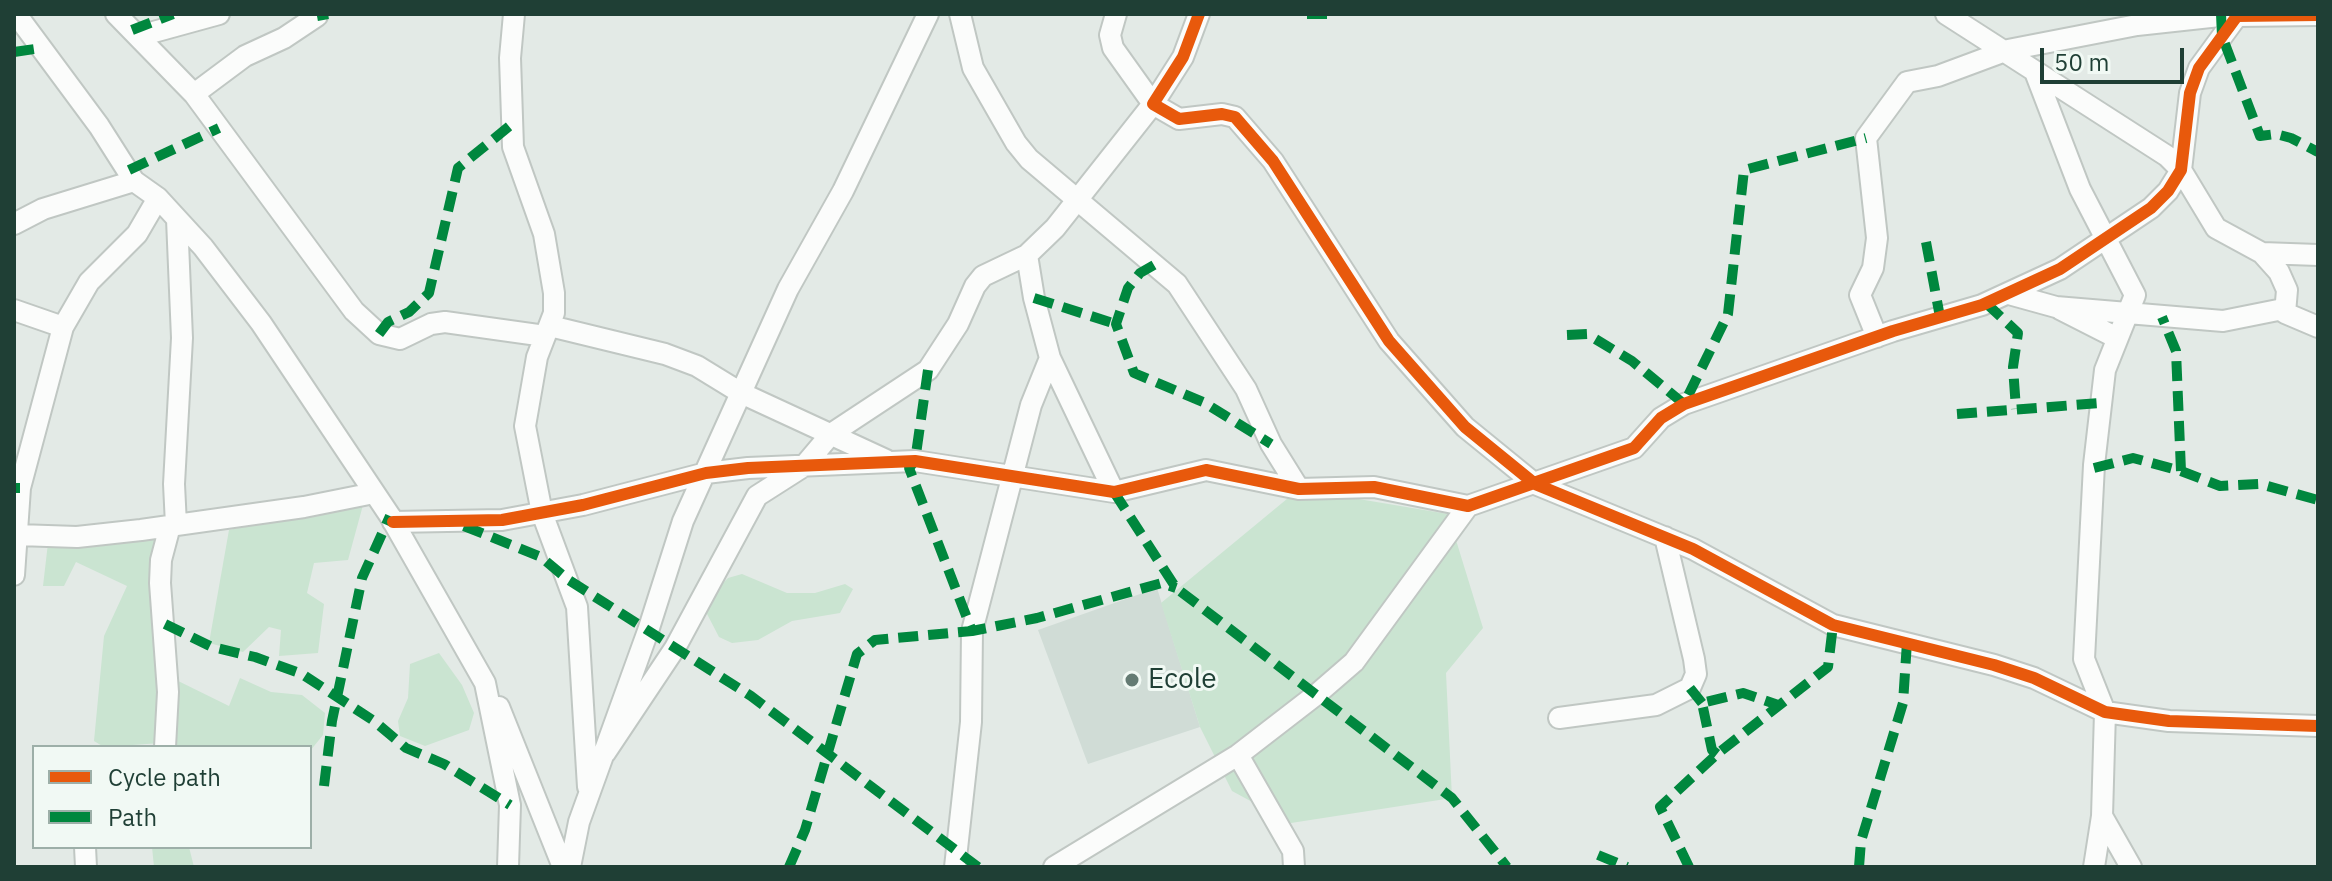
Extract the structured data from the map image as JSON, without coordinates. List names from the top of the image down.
{
  "places": ["Ecole"],
  "legend": ["Cycle path", "Path"],
  "scale_bar": "50 m"
}
